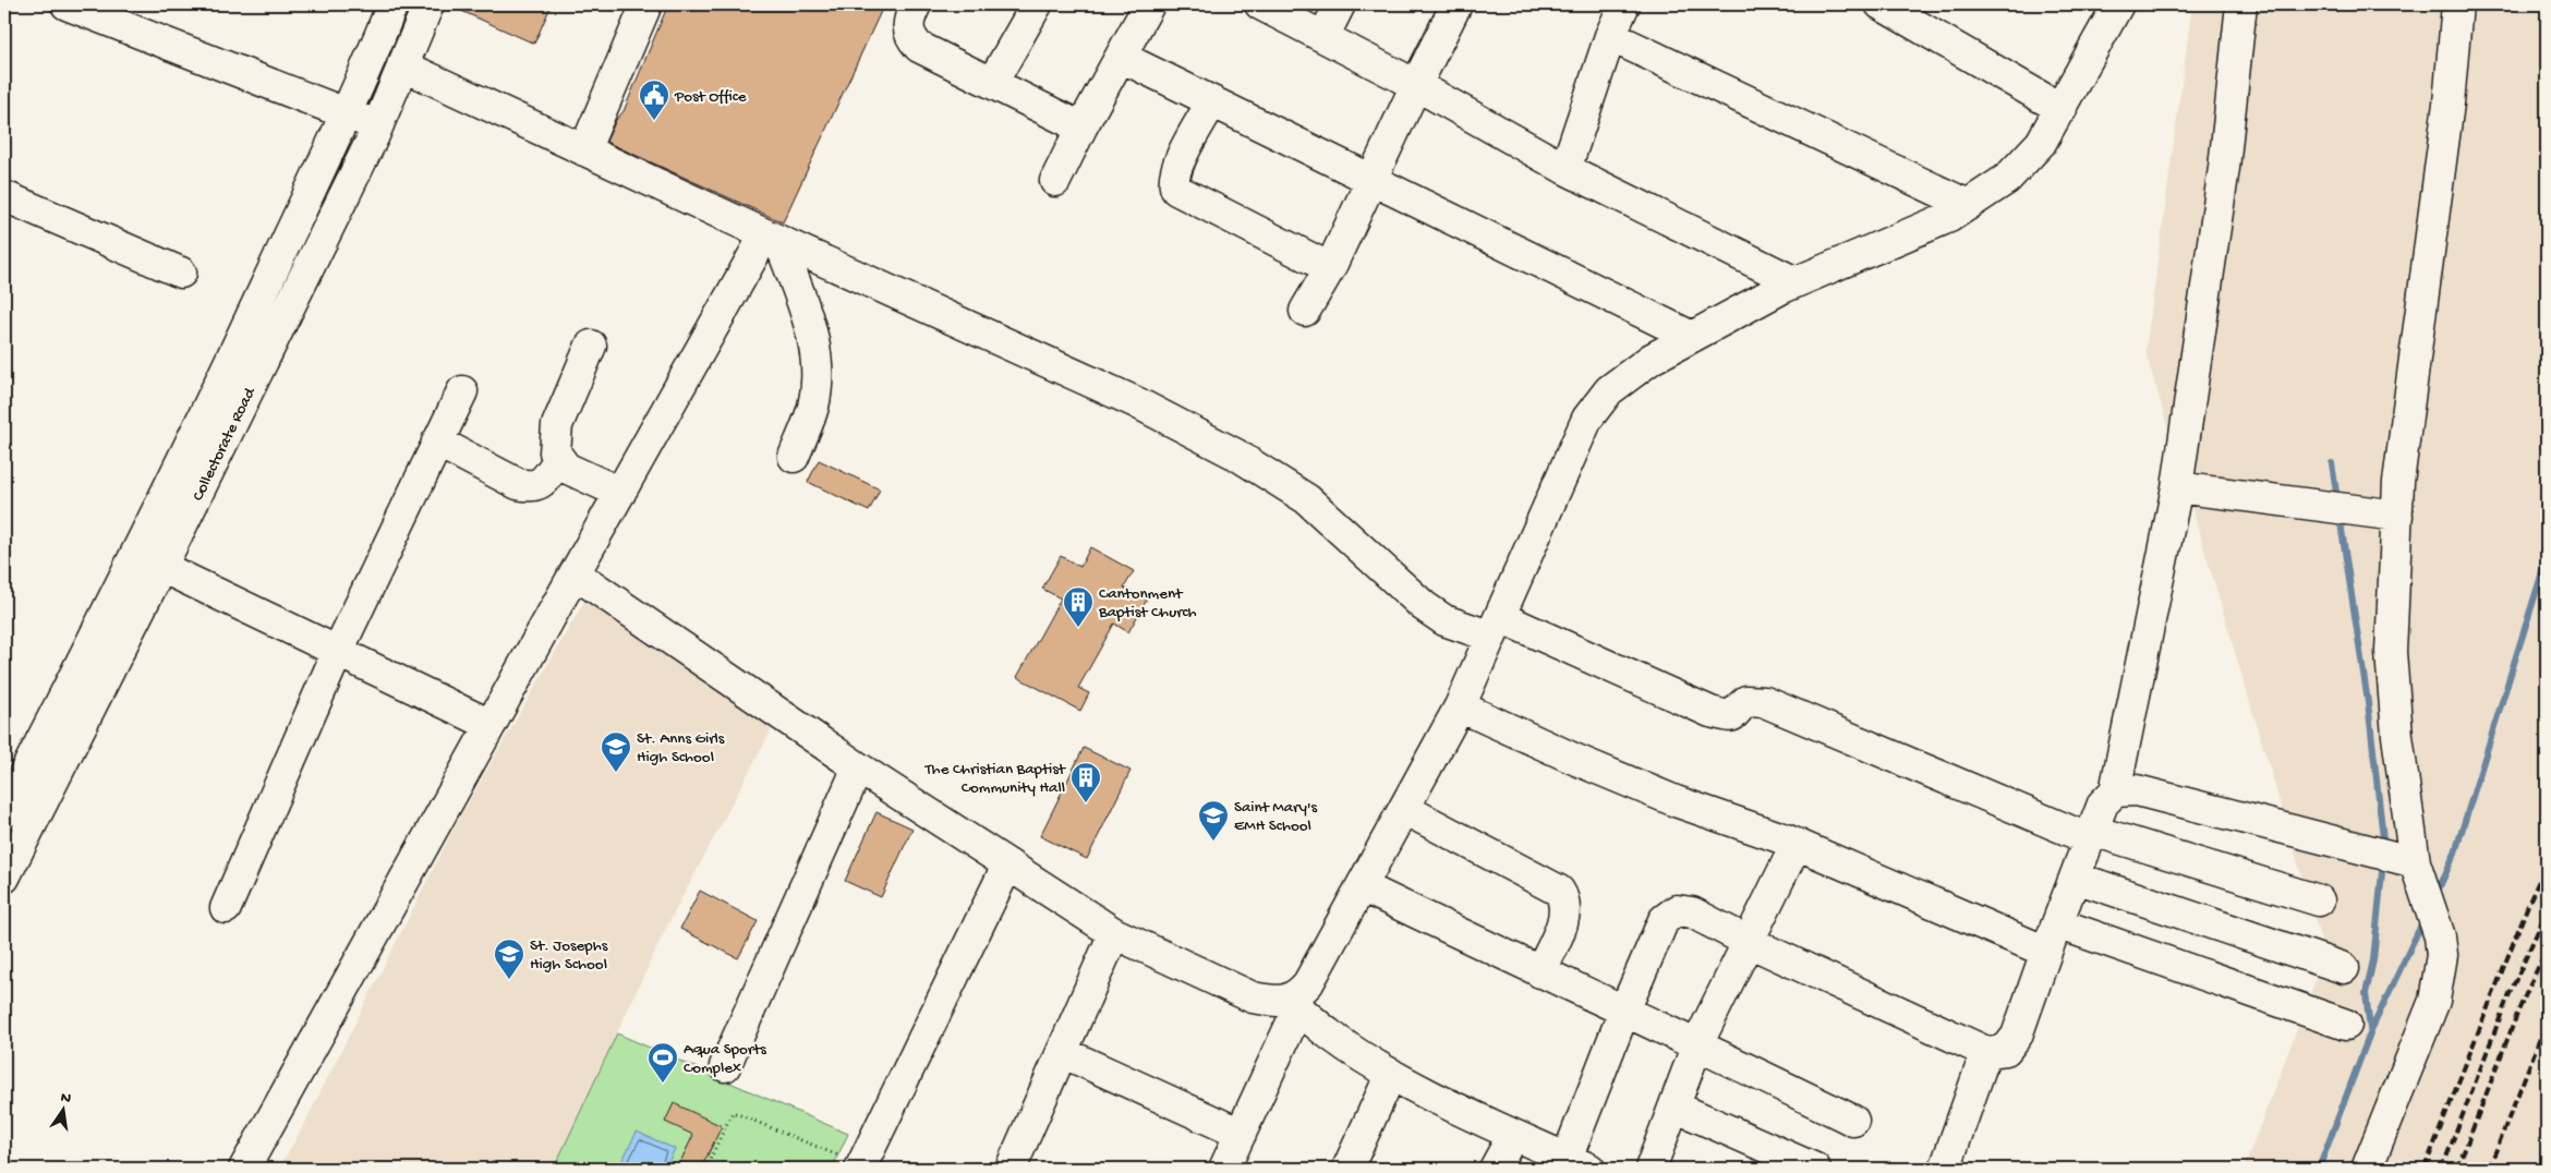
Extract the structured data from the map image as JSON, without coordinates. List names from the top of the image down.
{
  "streets": {
    "street": ["Collectorate Road"]
  },
  "places": {
    "public building": ["Post Office"],
    "building": ["Cantonment Baptist Church", "The Christian Baptist Community Hall"],
    "school or university": ["St. Anns Girls High School", "Saint Mary's EMH School", "St. Josephs High School"],
    "sports": ["Aqua Sports Complex"]
  },
  "north": "top"
}
